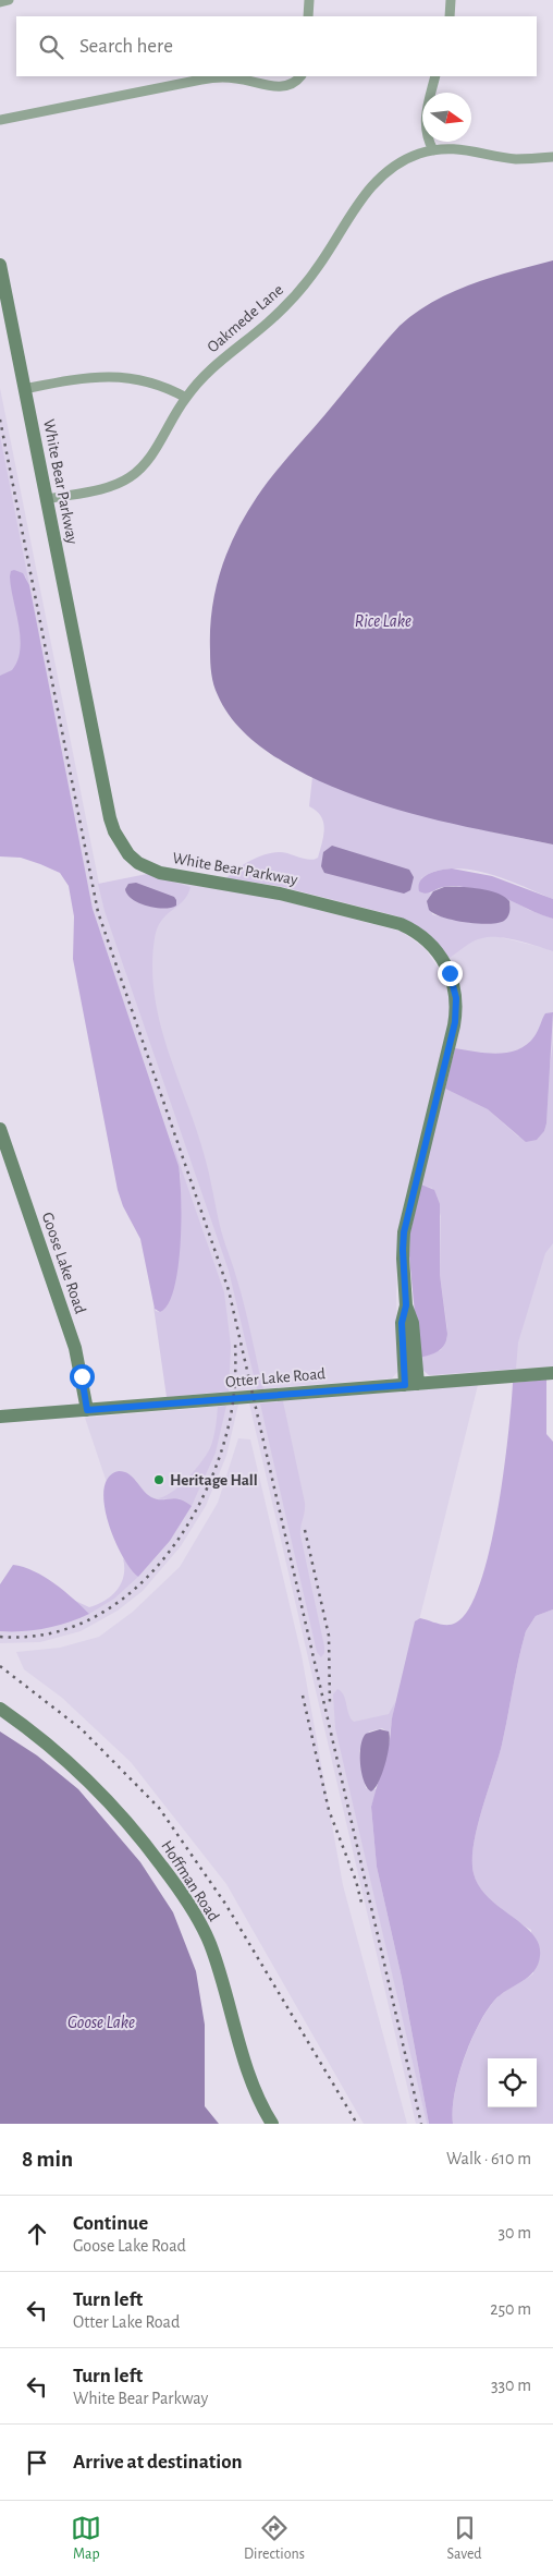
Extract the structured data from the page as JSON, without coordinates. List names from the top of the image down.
{
  "streets": {
    "street": [
      "Oakmede Lane",
      "White Bear Parkway",
      "Goose Lake Road",
      "Otter Lake Road",
      "Hoffman Road"
    ]
  },
  "crossings": [
    ["Oakmede Lane", "White Bear Parkway"],
    ["White Bear Parkway", "Otter Lake Road"],
    ["Goose Lake Road", "Otter Lake Road"]
  ],
  "water": ["Rice Lake", "Goose Lake"],
  "places": ["Heritage Hall"],
  "north": "right",
  "page": {
    "search": "Search here",
    "heading": ["8 min", "Walk · 610 m"],
    "list": [
      ["Continue", "Goose Lake Road", "30 m"],
      ["Turn left", "Otter Lake Road", "250 m"],
      ["Turn left", "White Bear Parkway", "330 m"],
      "Arrive at destination"
    ],
    "nav": ["Map", "Directions", "Saved"]
  }
}
